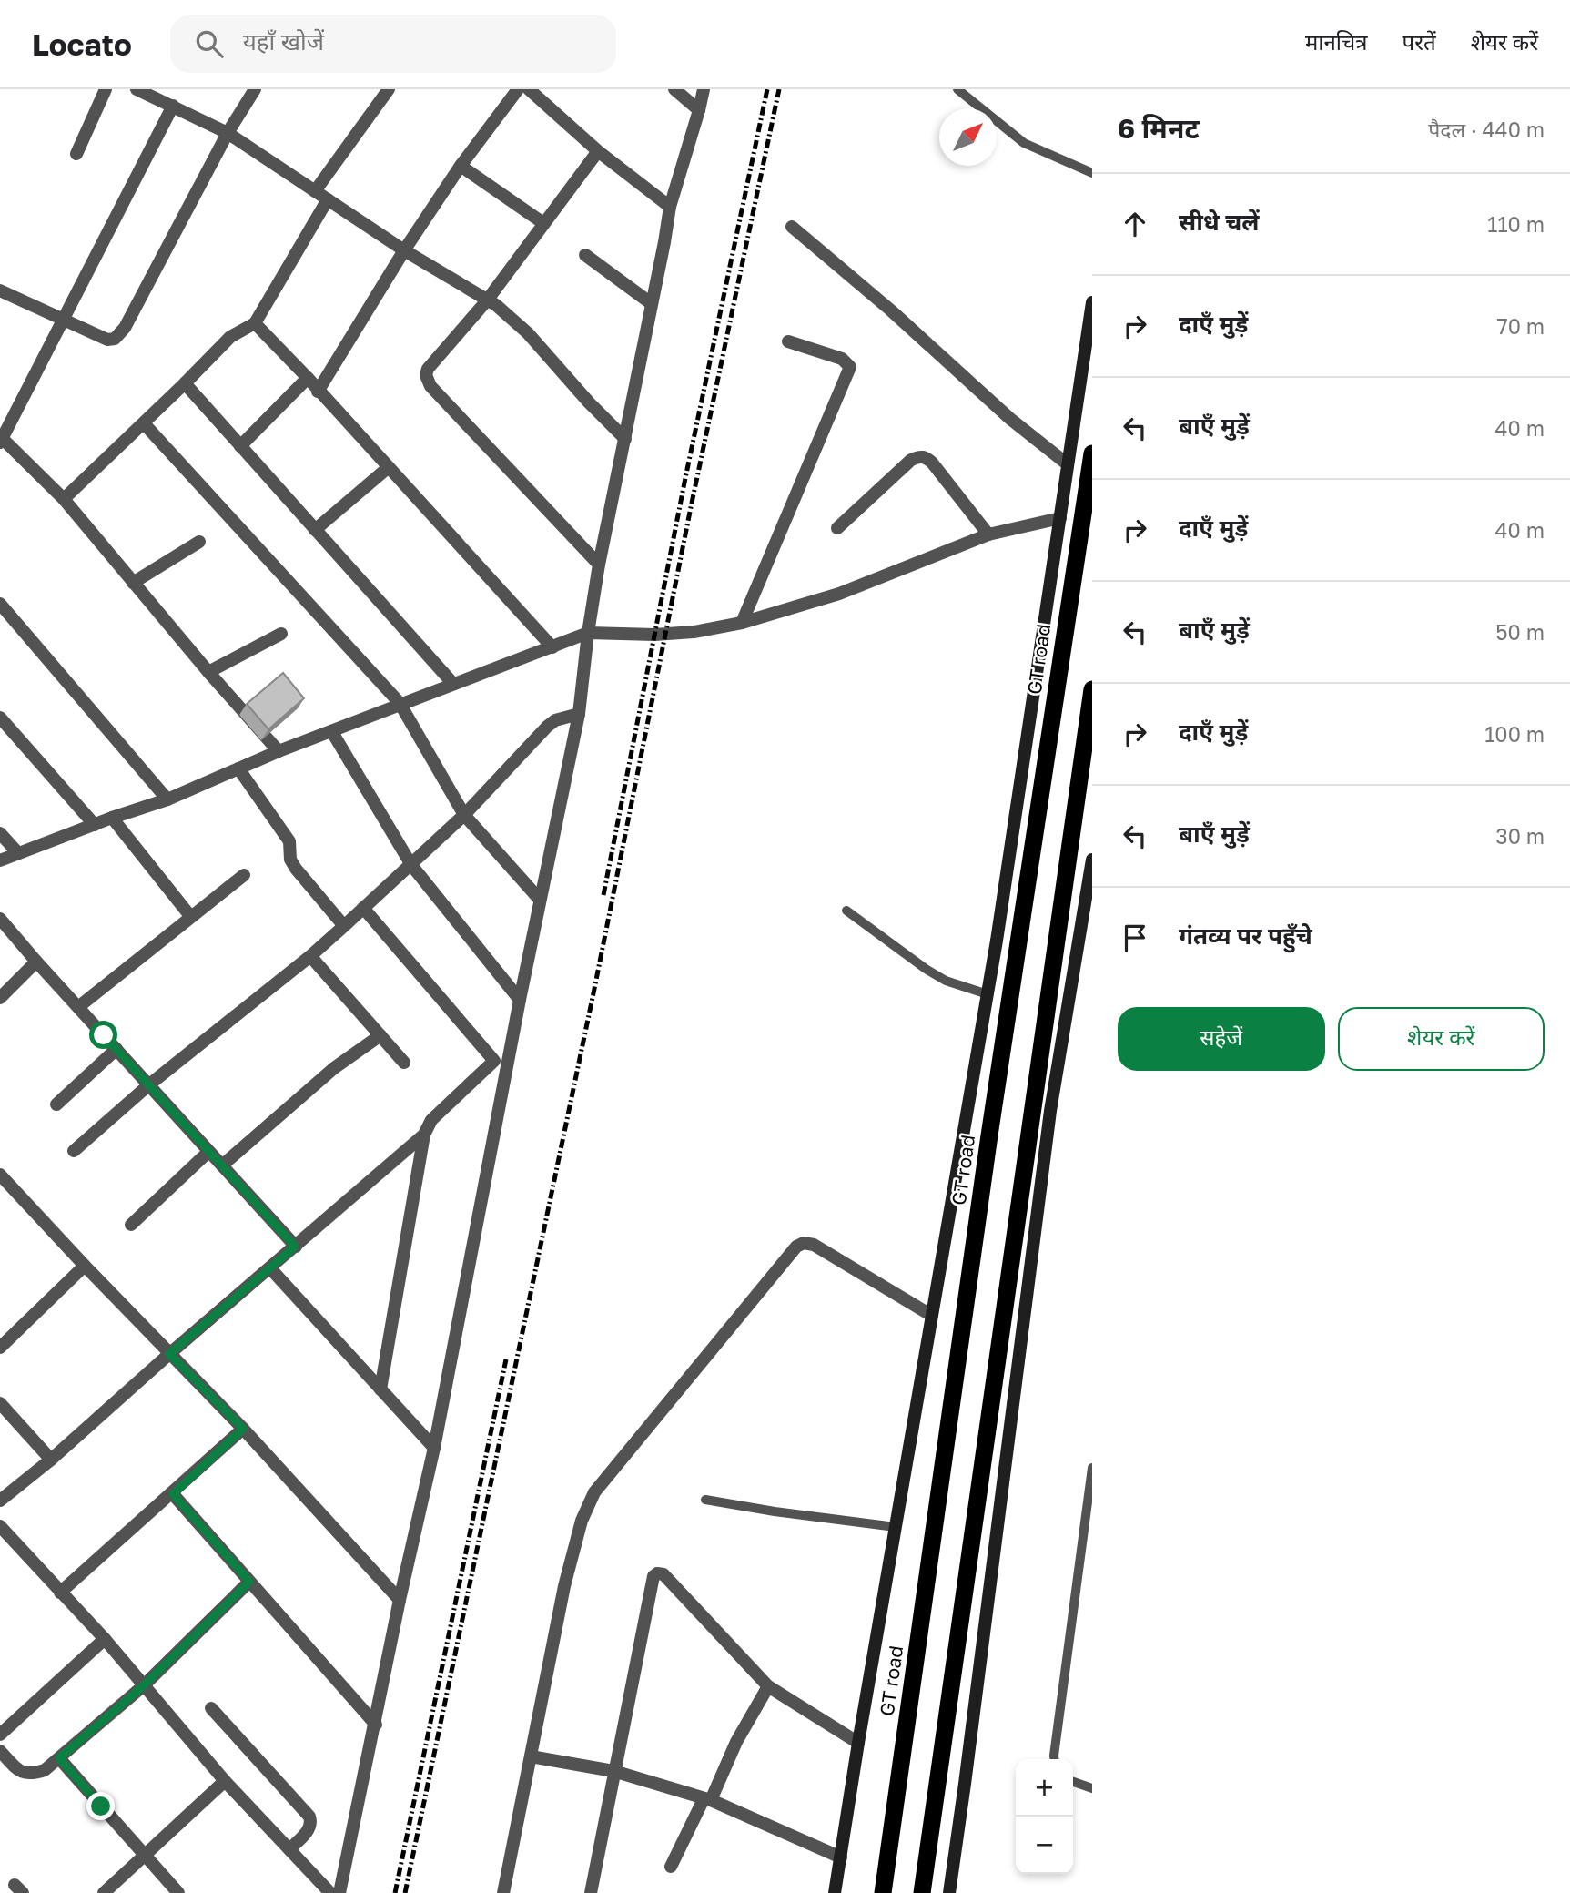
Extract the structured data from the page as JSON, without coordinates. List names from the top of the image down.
{
  "streets": {
    "highway": ["GT road"]
  },
  "north": "top right",
  "page": {
    "header": "Locato",
    "search": "यहाँ खोजें",
    "nav": ["मानचित्र", "परतें", "शेयर करें"],
    "heading": ["6 मिनट", "पैदल · 440 m"],
    "list": [
      ["सीधे चलें", "110 m"],
      ["दाएँ मुड़ें", "70 m"],
      ["बाएँ मुड़ें", "40 m"],
      ["दाएँ मुड़ें", "40 m"],
      ["बाएँ मुड़ें", "50 m"],
      ["दाएँ मुड़ें", "100 m"],
      ["बाएँ मुड़ें", "30 m"],
      "गंतव्य पर पहुँचे"
    ],
    "buttons": ["सहेजें", "शेयर करें"],
    "map_buttons": ["+", "−"]
  }
}
